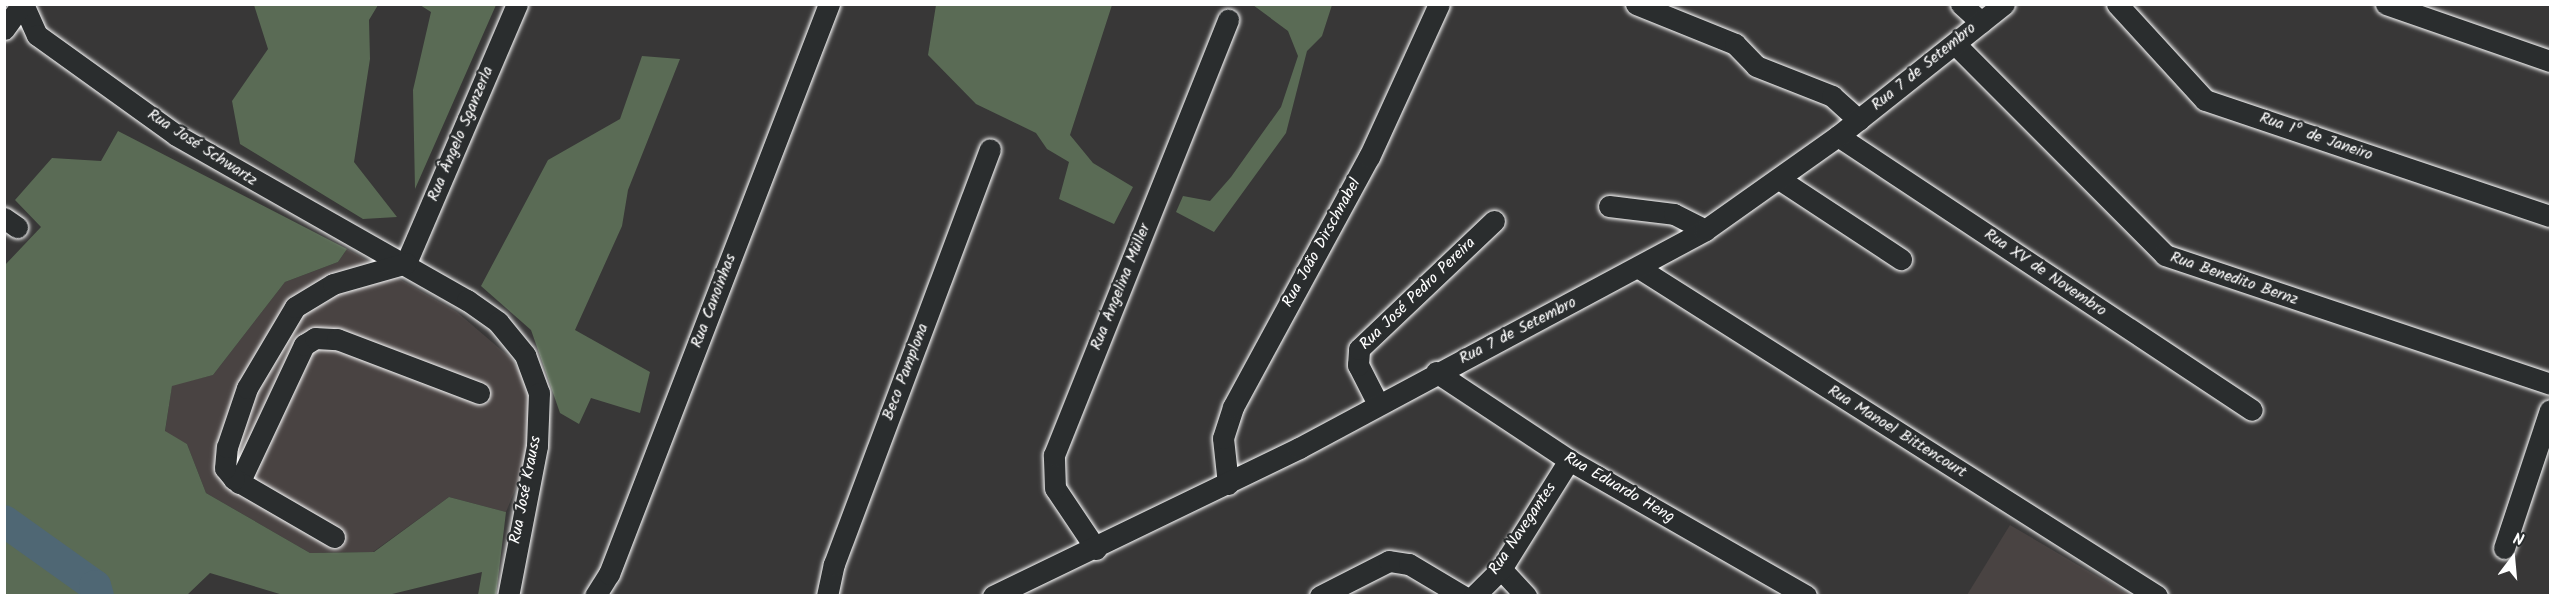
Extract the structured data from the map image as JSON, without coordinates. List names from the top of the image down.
{
  "streets": {
    "street": [
      "Rua 7 de Setembro",
      "Rua Ângelo Sganzerla",
      "Rua 1º de Janeiro",
      "Rua José Schwartz",
      "Rua João Dirschnabel",
      "Rua XV de Novembro",
      "Rua Benedito Bernz",
      "Rua Angelina Müller",
      "Rua José Pedro Pereira",
      "Rua Canoinhas",
      "Beco Pamplona",
      "Rua Manoel Bittencourt",
      "Rua Eduardo Heng",
      "Rua José Krauss",
      "Rua Navegantes"
    ]
  },
  "crossings": [
    ["Rua 7 de Setembro", "Rua João Dirschnabel"],
    ["Rua 7 de Setembro", "Rua XV de Novembro"],
    ["Rua 7 de Setembro", "Rua Benedito Bernz"],
    ["Rua 7 de Setembro", "Rua Angelina Müller"],
    ["Rua 7 de Setembro", "Rua José Pedro Pereira"],
    ["Rua 7 de Setembro", "Rua Manoel Bittencourt"],
    ["Rua 7 de Setembro", "Rua Eduardo Heng"],
    ["Rua Ângelo Sganzerla", "Rua José Schwartz"],
    ["Rua Ângelo Sganzerla", "Rua José Krauss"],
    ["Rua José Schwartz", "Rua José Krauss"],
    ["Rua Eduardo Heng", "Rua Navegantes"]
  ],
  "north": "top"
}
